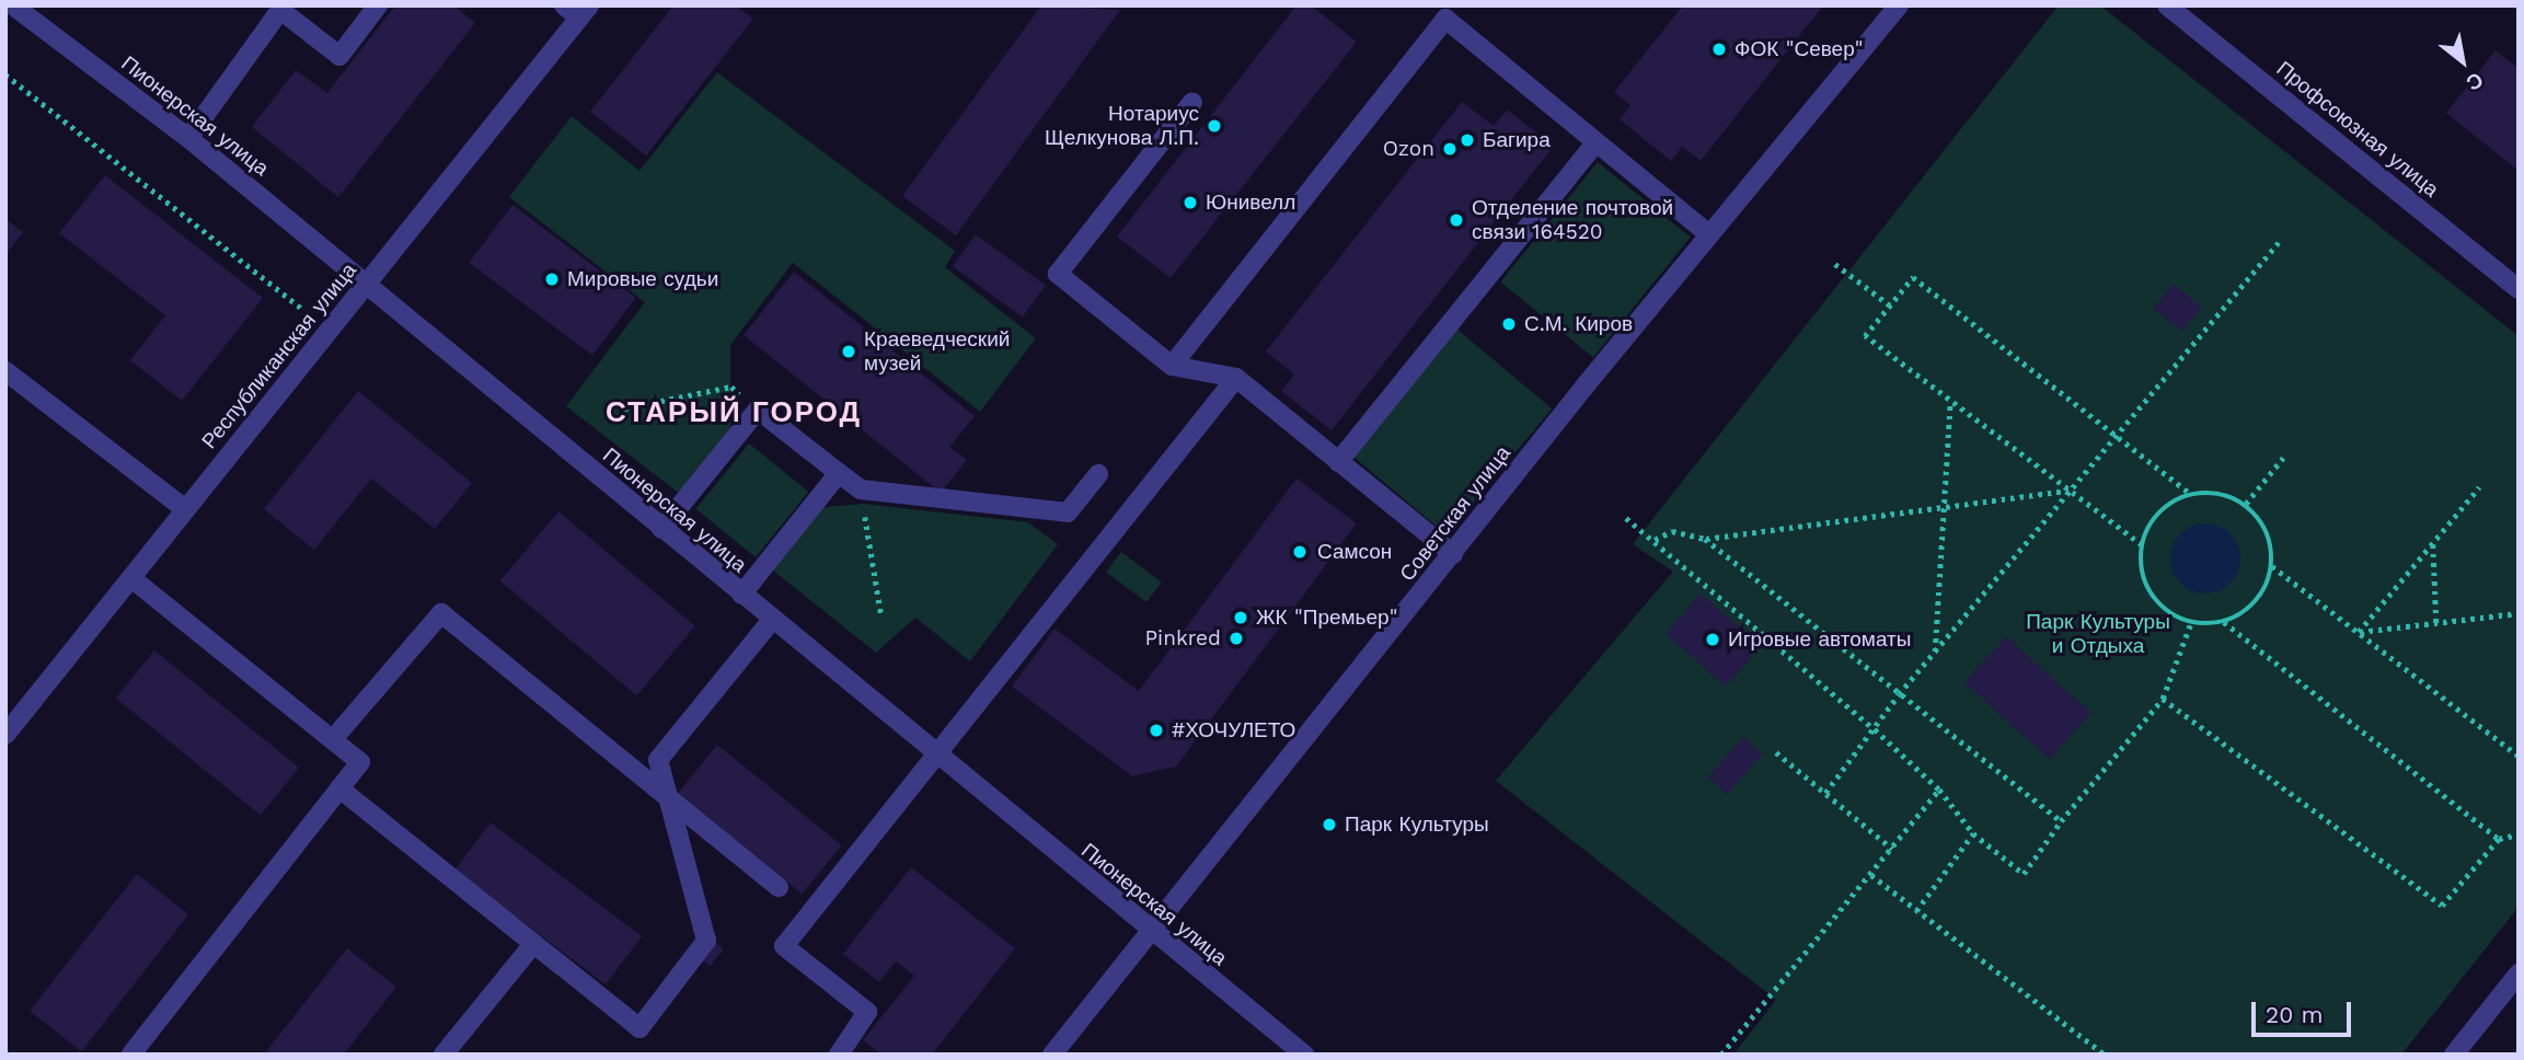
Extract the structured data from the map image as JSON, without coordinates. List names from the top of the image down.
{
  "streets": {
    "street": [
      "Пионерская улица",
      "Профсоюзная улица",
      "Республиканская улица",
      "Советская улица"
    ]
  },
  "crossings": [
    ["Пионерская улица", "Республиканская улица"],
    ["Пионерская улица", "Советская улица"]
  ],
  "districts": ["СТАРЫЙ ГОРОД"],
  "parks": ["Парк Культуры и Отдыха"],
  "places": [
    "ФОК \"Север\"",
    "Нотариус Щелкунова Л.П.",
    "Багира",
    "Ozon",
    "Юнивелл",
    "Отделение почтовой связи 164520",
    "Мировые судьи",
    "С.М. Киров",
    "Краеведческий музей",
    "Самсон",
    "ЖК \"Премьер\"",
    "Pinkred",
    "Игровые автоматы",
    "#ХОЧУЛЕТО",
    "Парк Культуры"
  ],
  "scale_bar": "20 m",
  "north": "bottom right"
}
